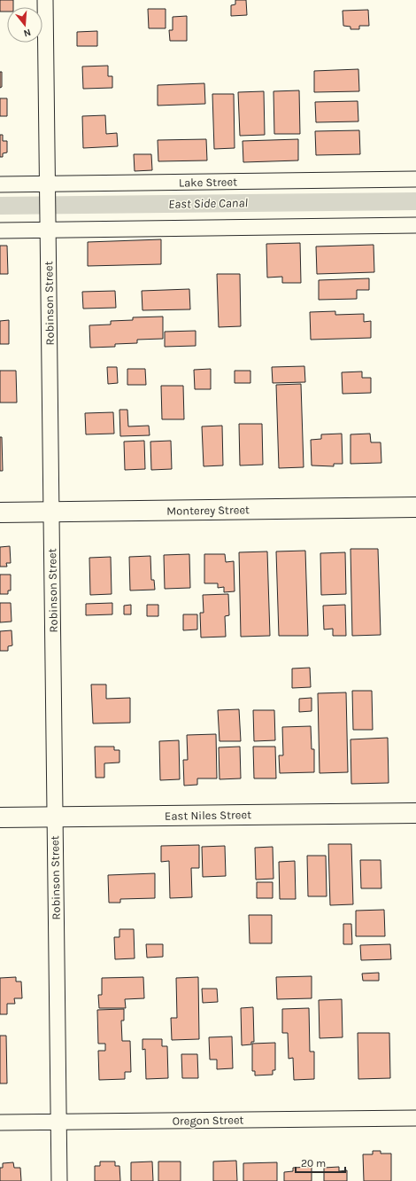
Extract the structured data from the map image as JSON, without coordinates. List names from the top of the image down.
{
  "streets": {
    "main road": ["Monterey Street", "East Niles Street"],
    "street": ["Lake Street", "Robinson Street", "Oregon Street"]
  },
  "crossings": [
    ["Lake Street", "Robinson Street"],
    ["Robinson Street", "Monterey Street"],
    ["Robinson Street", "East Niles Street"],
    ["Robinson Street", "Oregon Street"]
  ],
  "water": ["East Side Canal"],
  "scale_bar": "20 m",
  "north": "bottom"
}
